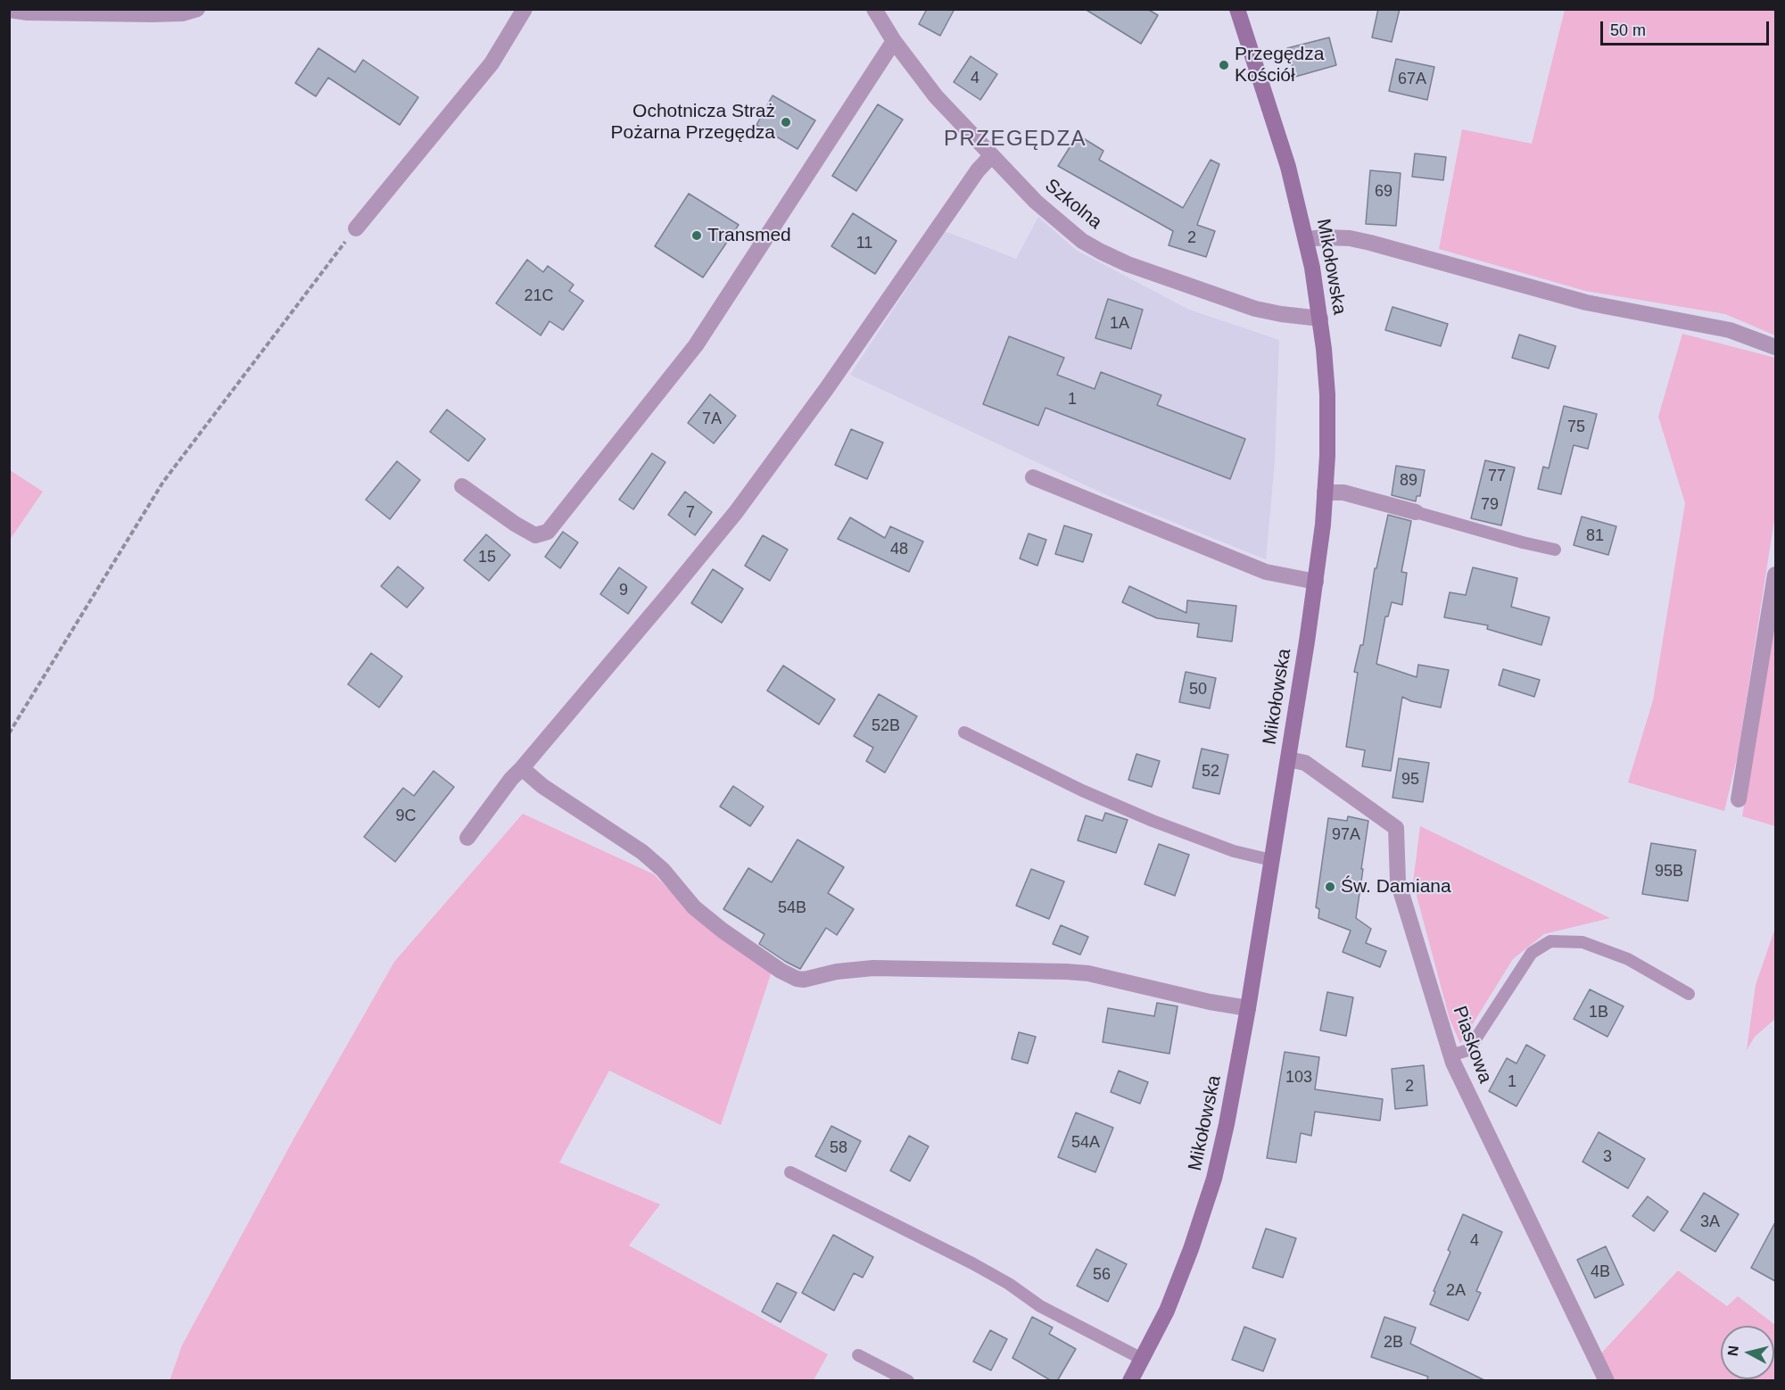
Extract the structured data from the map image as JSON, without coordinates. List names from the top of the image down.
{
  "streets": {
    "main road": ["Mikołowska"],
    "street": ["Szkolna", "Piaskowa"]
  },
  "crossings": [
    ["Szkolna", "Mikołowska"],
    ["Mikołowska", "Piaskowa"]
  ],
  "districts": ["PRZEGĘDZA"],
  "places": [
    "Przegędza Kościół",
    "Ochotnicza Straż Pożarna Przegędza",
    "Transmed",
    "Św. Damiana"
  ],
  "house_numbers": [
    "4",
    "67A",
    "69",
    "2",
    "11",
    "21C",
    "1A",
    "1",
    "7A",
    "75",
    "77",
    "89",
    "79",
    "7",
    "81",
    "48",
    "15",
    "9",
    "50",
    "52B",
    "52",
    "95",
    "9C",
    "97A",
    "95B",
    "54B",
    "1B",
    "103",
    "1",
    "2",
    "54A",
    "58",
    "3",
    "3A",
    "4",
    "4B",
    "56",
    "2A",
    "2B"
  ],
  "scale_bar": "50 m",
  "north": "left"
}
